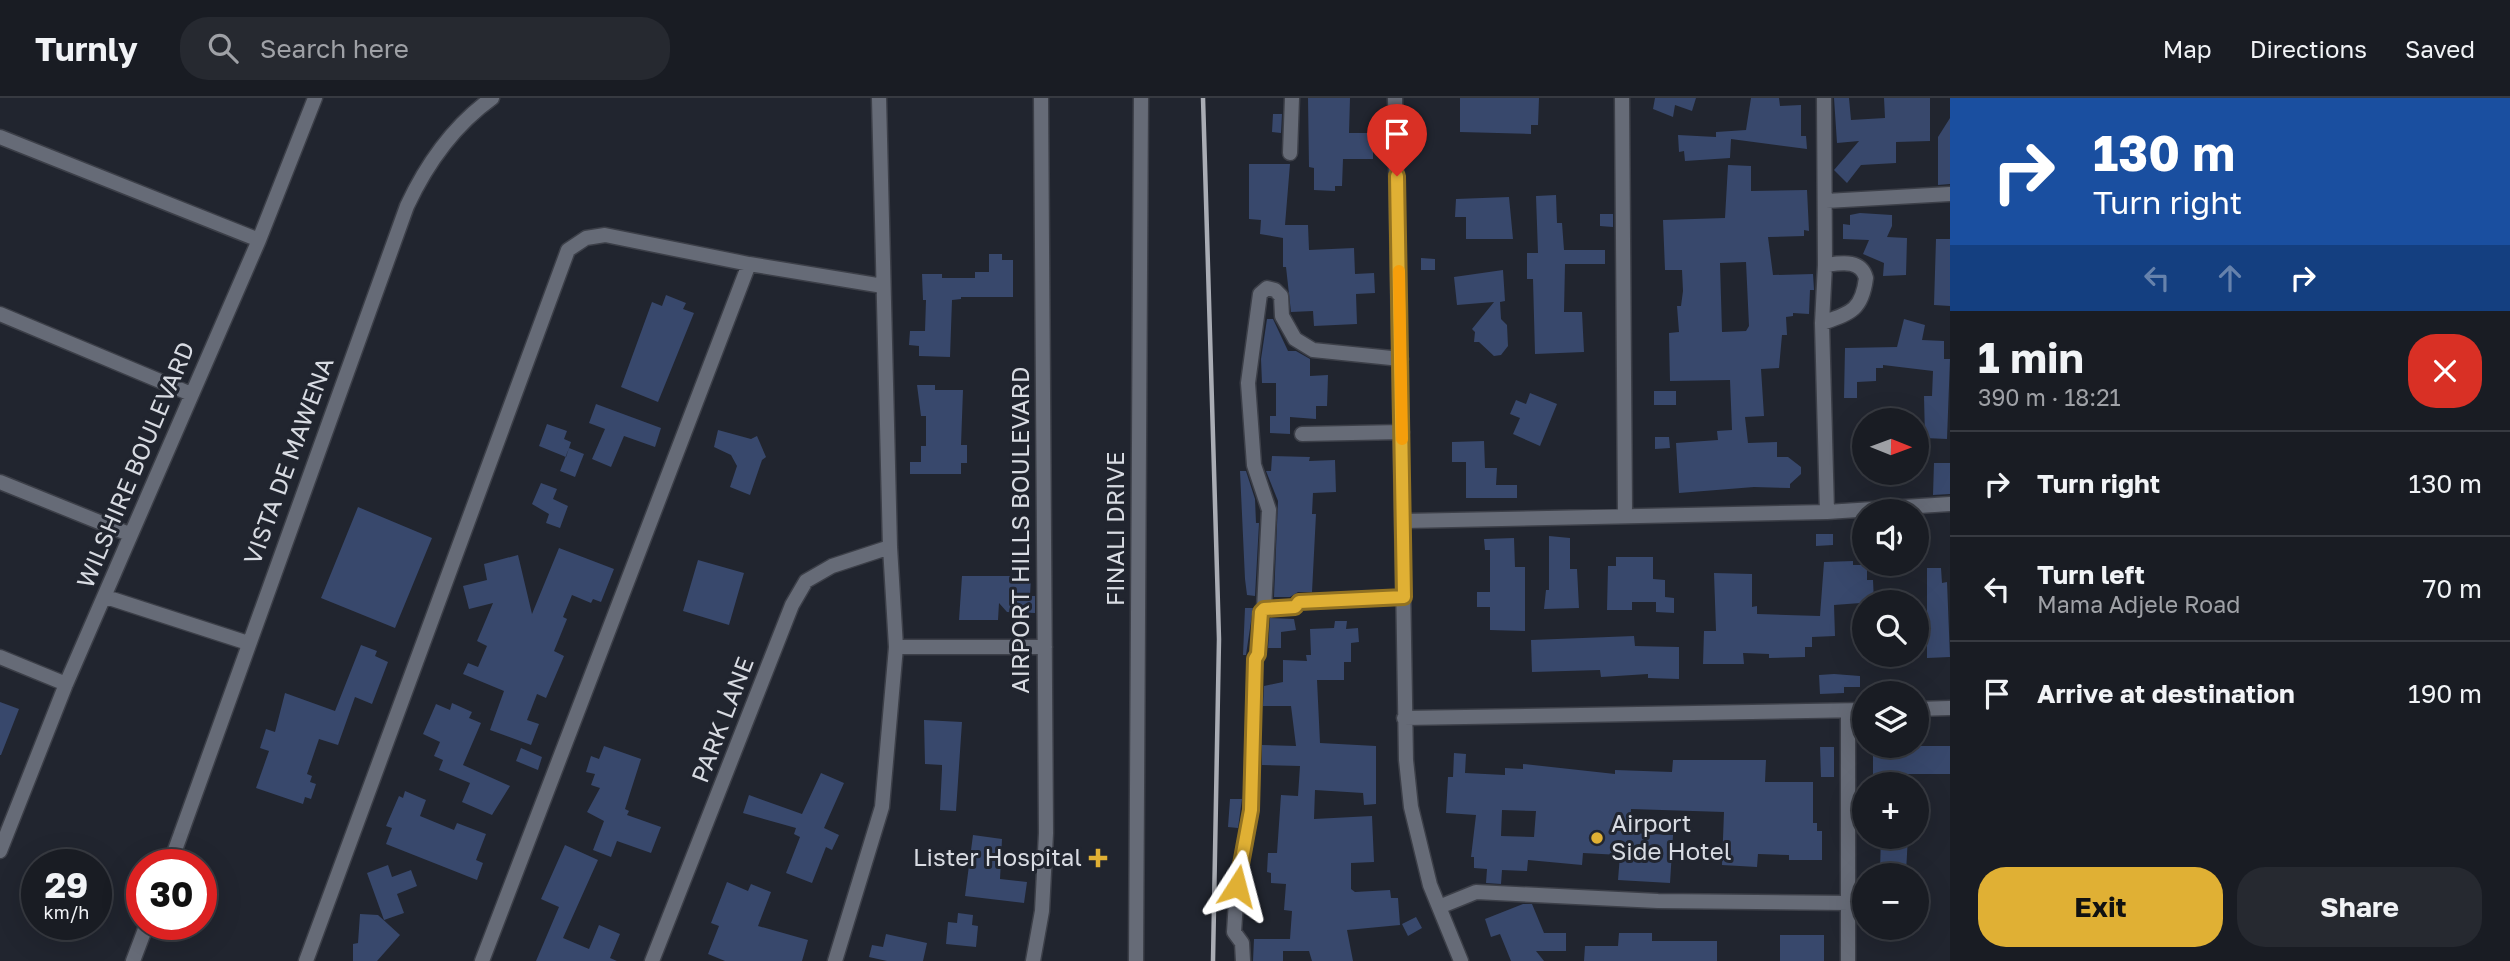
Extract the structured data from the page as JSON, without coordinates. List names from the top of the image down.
{
  "streets": {
    "street": [
      "VISTA DE MAWENA",
      "WILSHIRE BOULEVARD",
      "FINALI DRIVE",
      "AIRPORT HILLS BOULEVARD",
      "PARK LANE"
    ]
  },
  "places": {
    "other": ["Airport Side Hotel"],
    "health": ["Lister Hospital"]
  },
  "north": "right",
  "page": {
    "header": "Turnly",
    "search": "Search here",
    "nav": ["Map", "Directions", "Saved"],
    "turn": ["130 m", "Turn right"],
    "heading": ["1 min", "390 m · 18:21"],
    "map_buttons": ["+", "−"],
    "list": [
      {
        "name": "Turn right",
        "value": "130 m"
      },
      {
        "name": "Turn left",
        "note": "Mama Adjele Road",
        "value": "70 m"
      },
      {
        "name": "Arrive at destination",
        "value": "190 m"
      }
    ],
    "speed": "29 km/h",
    "limit": "30",
    "buttons": ["Exit", "Share"]
  }
}
